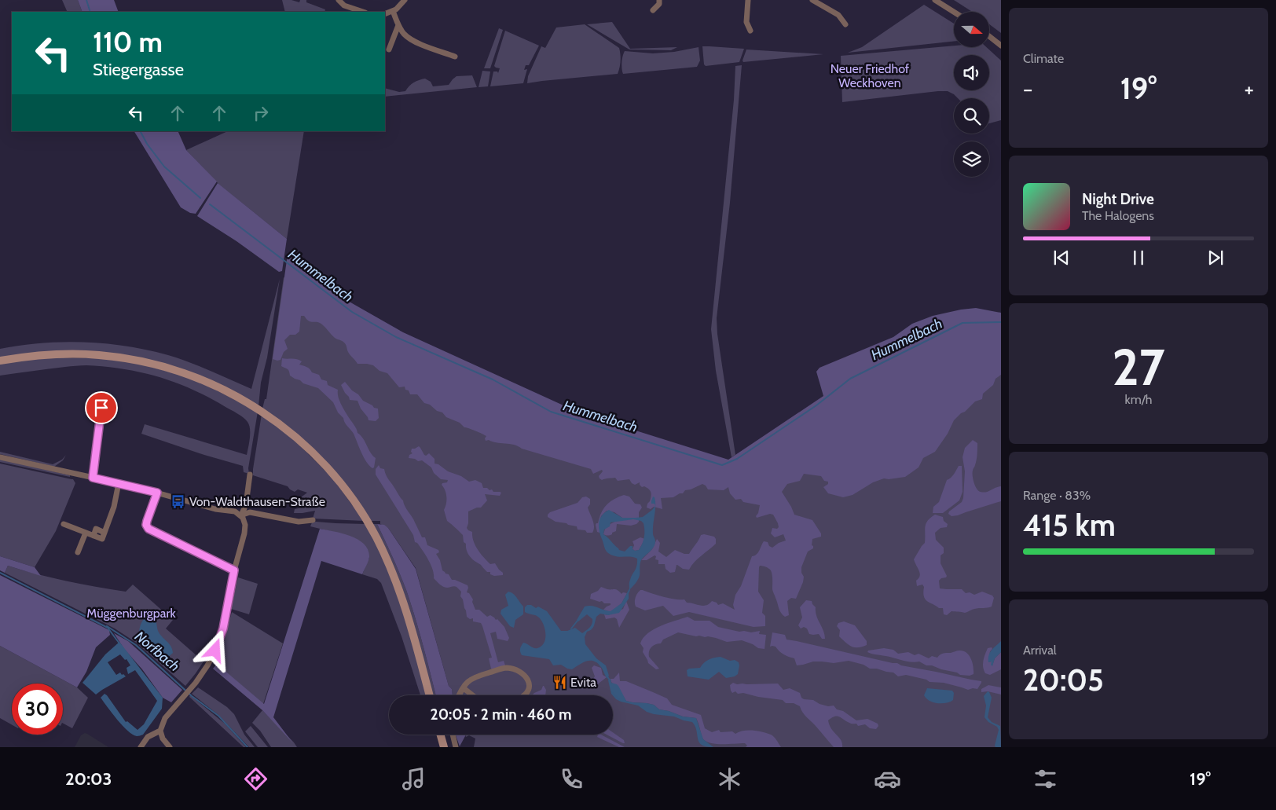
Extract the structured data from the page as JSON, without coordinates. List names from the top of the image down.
{
  "water": ["Hummelbach", "Norfbach"],
  "parks": ["Neuer Friedhof Weckhoven", "Müggenburgpark"],
  "places": {
    "bus stop": ["Von-Waldthausen-Straße"],
    "restaurant": ["Evita"]
  },
  "north": "right",
  "page": {
    "tile": [
      "Climate",
      ["27", "km/h"],
      ["Range · 83%", "415 km"],
      ["Arrival", "20:05"]
    ],
    "turn": ["110 m", "Stiegergasse"],
    "heat": ["−", "19°", "+"],
    "song": ["Night Drive", "The Halogens"],
    "limit": "30",
    "trip": "20:05 · 2 min · 460 m",
    "tabs": ["20:03", "19°"]
  }
}
